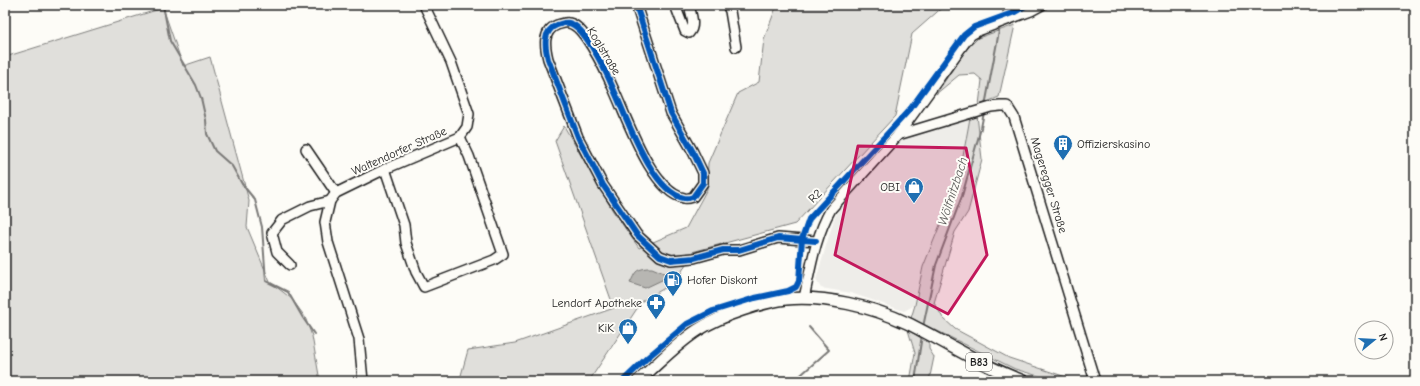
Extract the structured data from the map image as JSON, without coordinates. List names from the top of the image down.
{
  "streets": {
    "main road": ["B83"],
    "street": ["Koglstraße", "Waltendorfer Straße", "Mageregger Straße"],
    "cycle path": ["R2"]
  },
  "water": ["Wölfnitzbach"],
  "places": {
    "building": ["Offizierskasino"],
    "shop": ["OBI", "KiK"],
    "fuel station": ["Hofer Diskont"],
    "pharmacy": ["Lendorf Apotheke"]
  },
  "north": "right"
}
